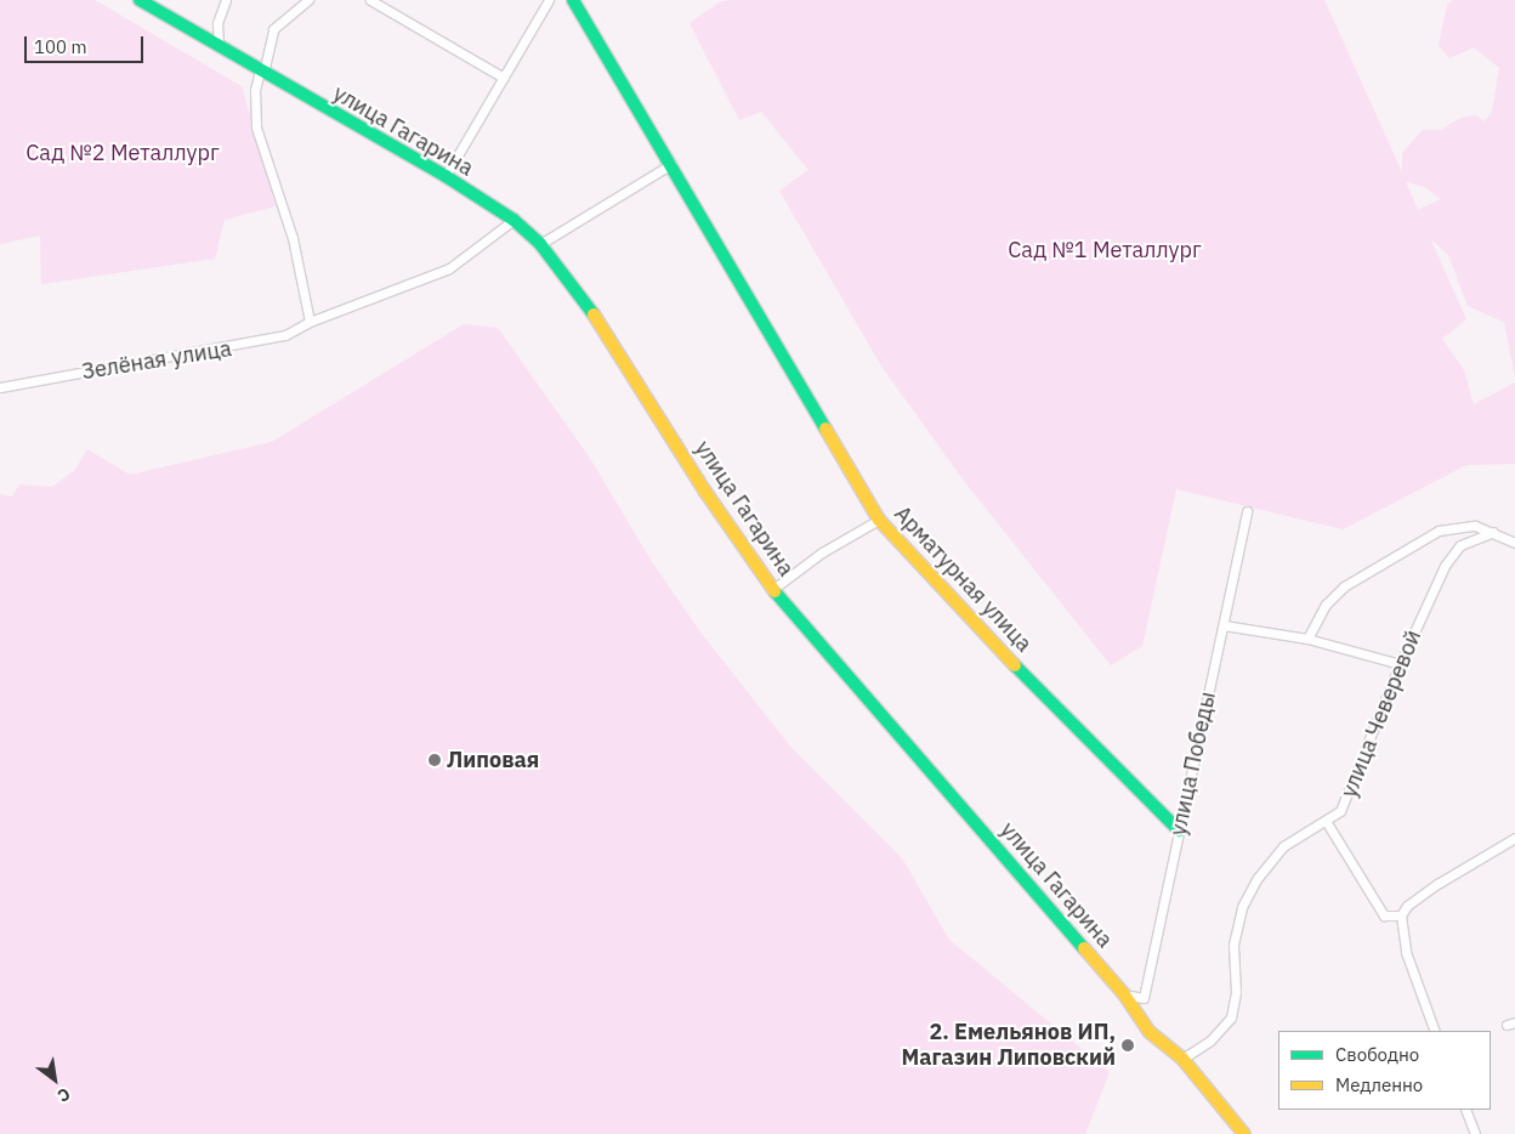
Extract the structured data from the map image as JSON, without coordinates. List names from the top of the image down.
{
  "streets": {
    "street": [
      "улица Гагарина",
      "Зелёная улица",
      "Арматурная улица",
      "улица Чеверевой",
      "улица Победы"
    ]
  },
  "crossings": [
    ["улица Гагарина", "Зелёная улица"],
    ["улица Гагарина", "улица Чеверевой"],
    ["улица Гагарина", "улица Победы"],
    ["Арматурная улица", "улица Победы"]
  ],
  "parks": ["Сад №2 Металлург", "Сад №1 Металлург"],
  "places": ["Липовая", "2. Емельянов ИП, Магазин Липовский"],
  "legend": ["Свободно", "Медленно"],
  "scale_bar": "100 m",
  "north": "bottom right"
}
